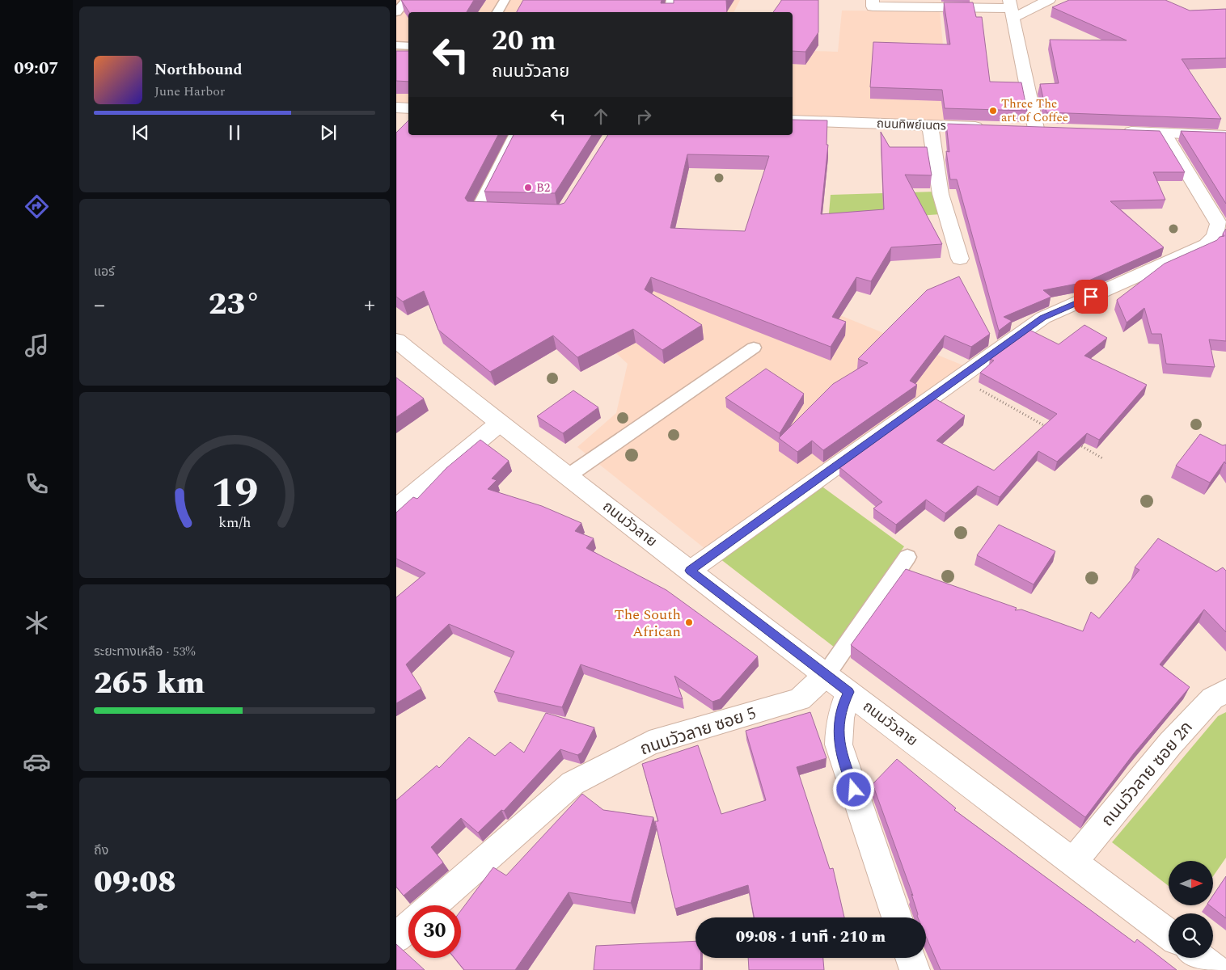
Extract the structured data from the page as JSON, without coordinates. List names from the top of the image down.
{
  "streets": {
    "street": [
      "ถนนทิพย์เนตร",
      "ถนนวัวลาย",
      "ถนนวัวลาย ซอย 5",
      "ถนนวัวลาย ซอย 2ก"
    ]
  },
  "crossings": [
    ["ถนนวัวลาย", "ถนนวัวลาย ซอย 5"],
    ["ถนนวัวลาย", "ถนนวัวลาย ซอย 2ก"]
  ],
  "places": ["Three The art of Coffee", "B2", "The South African"],
  "north": "right",
  "page": {
    "tabs": "09:07",
    "turn": ["20 m", "ถนนวัวลาย"],
    "song": ["Northbound", "June Harbor"],
    "tile": [
      "แอร์",
      ["ระยะทางเหลือ · 53%", "265 km"],
      ["ถึง", "09:08"]
    ],
    "heat": ["−", "23°", "+"],
    "limit": "30",
    "trip": "09:08 · 1 นาที · 210 m",
    "gauge": ["19", "km/h"]
  }
}
